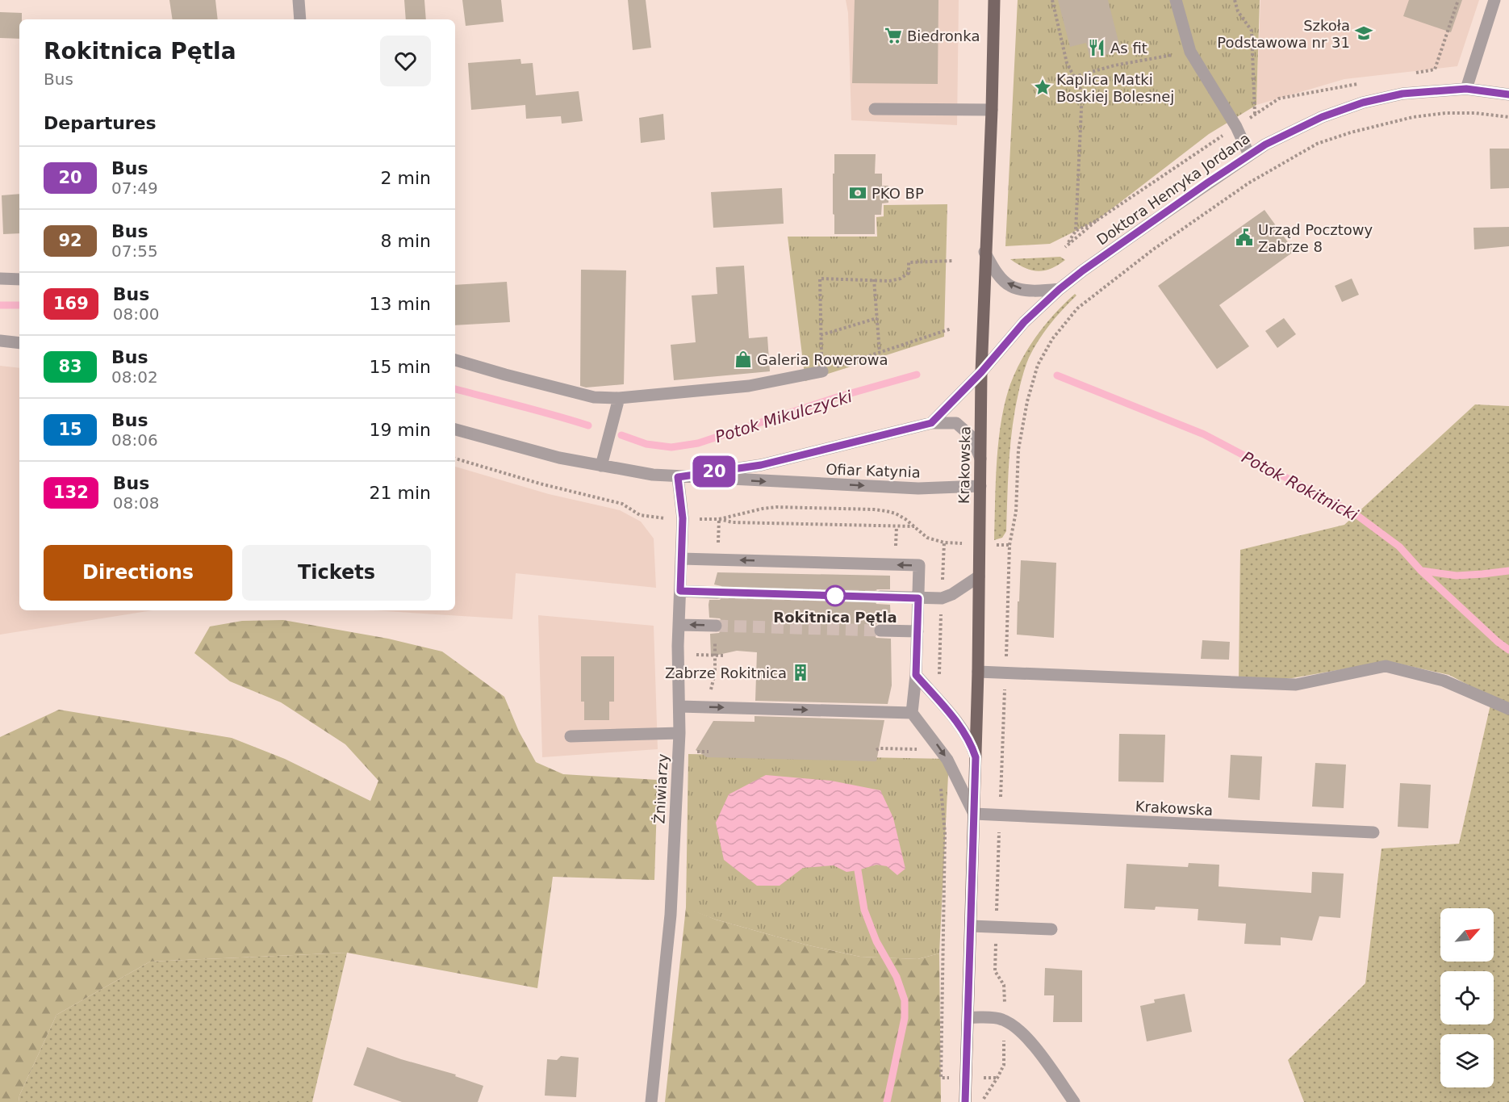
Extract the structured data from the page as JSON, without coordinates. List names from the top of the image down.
{
  "streets": {
    "main road": ["Krakowska"],
    "street": ["Doktora Henryka Jordana", "Ofiar Katynia", "Żniwiarzy"]
  },
  "crossings": [
    ["Doktora Henryka Jordana", "Krakowska"],
    ["Krakowska", "Ofiar Katynia"],
    ["Ofiar Katynia", "Żniwiarzy"]
  ],
  "water": ["Potok Mikulczycki", "Potok Rokitnicki"],
  "places": {
    "school or university": ["Szkoła Podstawowa nr 31"],
    "supermarket": ["Biedronka"],
    "restaurant": ["As fit"],
    "place": ["Kaplica Matki Boskiej Bolesnej"],
    "bank": ["PKO BP"],
    "public building": ["Urząd Pocztowy Zabrze 8"],
    "shop": ["Galeria Rowerowa"],
    "other": ["Rokitnica Pętla"],
    "building": ["Zabrze Rokitnica"]
  },
  "lines": ["bus line 20"],
  "north": "top right",
  "page": {
    "on_map": "20",
    "heading": [
      ["Rokitnica Pętla", "Bus"],
      "Departures"
    ],
    "list": [
      {
        "mark": "20",
        "name": "Bus",
        "note": "07:49",
        "value": "2 min"
      },
      {
        "mark": "92",
        "name": "Bus",
        "note": "07:55",
        "value": "8 min"
      },
      {
        "mark": "169",
        "name": "Bus",
        "note": "08:00",
        "value": "13 min"
      },
      {
        "mark": "83",
        "name": "Bus",
        "note": "08:02",
        "value": "15 min"
      },
      {
        "mark": "15",
        "name": "Bus",
        "note": "08:06",
        "value": "19 min"
      },
      {
        "mark": "132",
        "name": "Bus",
        "note": "08:08",
        "value": "21 min"
      }
    ],
    "buttons": ["Directions", "Tickets"]
  }
}
